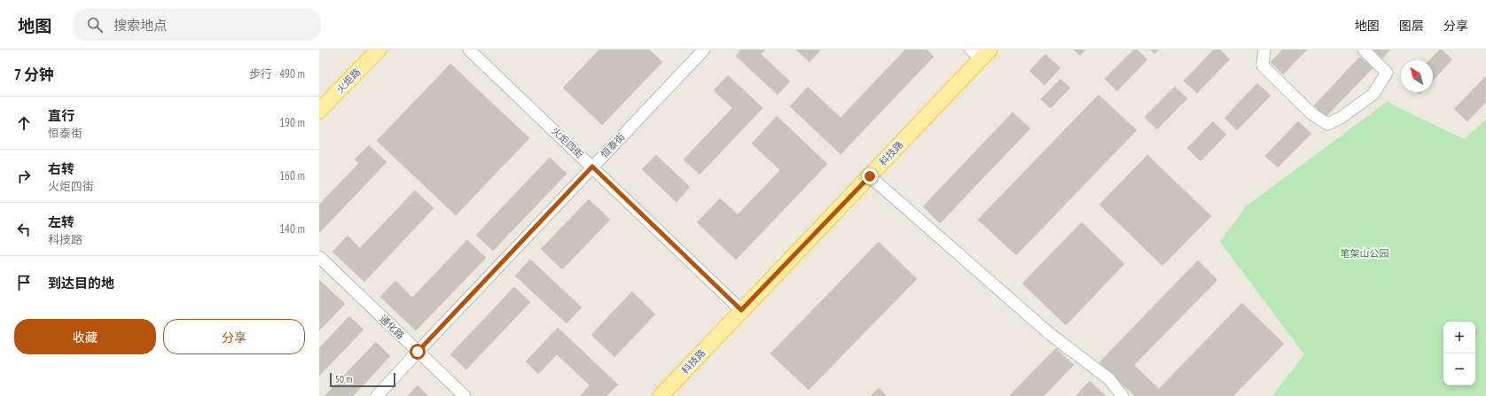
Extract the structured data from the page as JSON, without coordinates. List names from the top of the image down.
{
  "streets": {
    "main road": ["火炬路", "科技路"],
    "street": ["火炬四街", "恒泰街", "通化路"]
  },
  "crossings": [
    ["火炬四街", "恒泰街"],
    ["火炬四街", "科技路"],
    ["恒泰街", "通化路"]
  ],
  "parks": ["笔架山公园"],
  "scale_bar": "50 m",
  "north": "top left",
  "page": {
    "header": "地图",
    "search": "搜索地点",
    "nav": ["地图", "图层", "分享"],
    "heading": ["7 分钟", "步行 · 490 m"],
    "list": [
      ["直行", "恒泰街", "190 m"],
      ["右转", "火炬四街", "160 m"],
      ["左转", "科技路", "140 m"],
      "到达目的地"
    ],
    "buttons": ["收藏", "分享"],
    "map_buttons": ["+", "−"],
    "scale": "50 m"
  }
}
